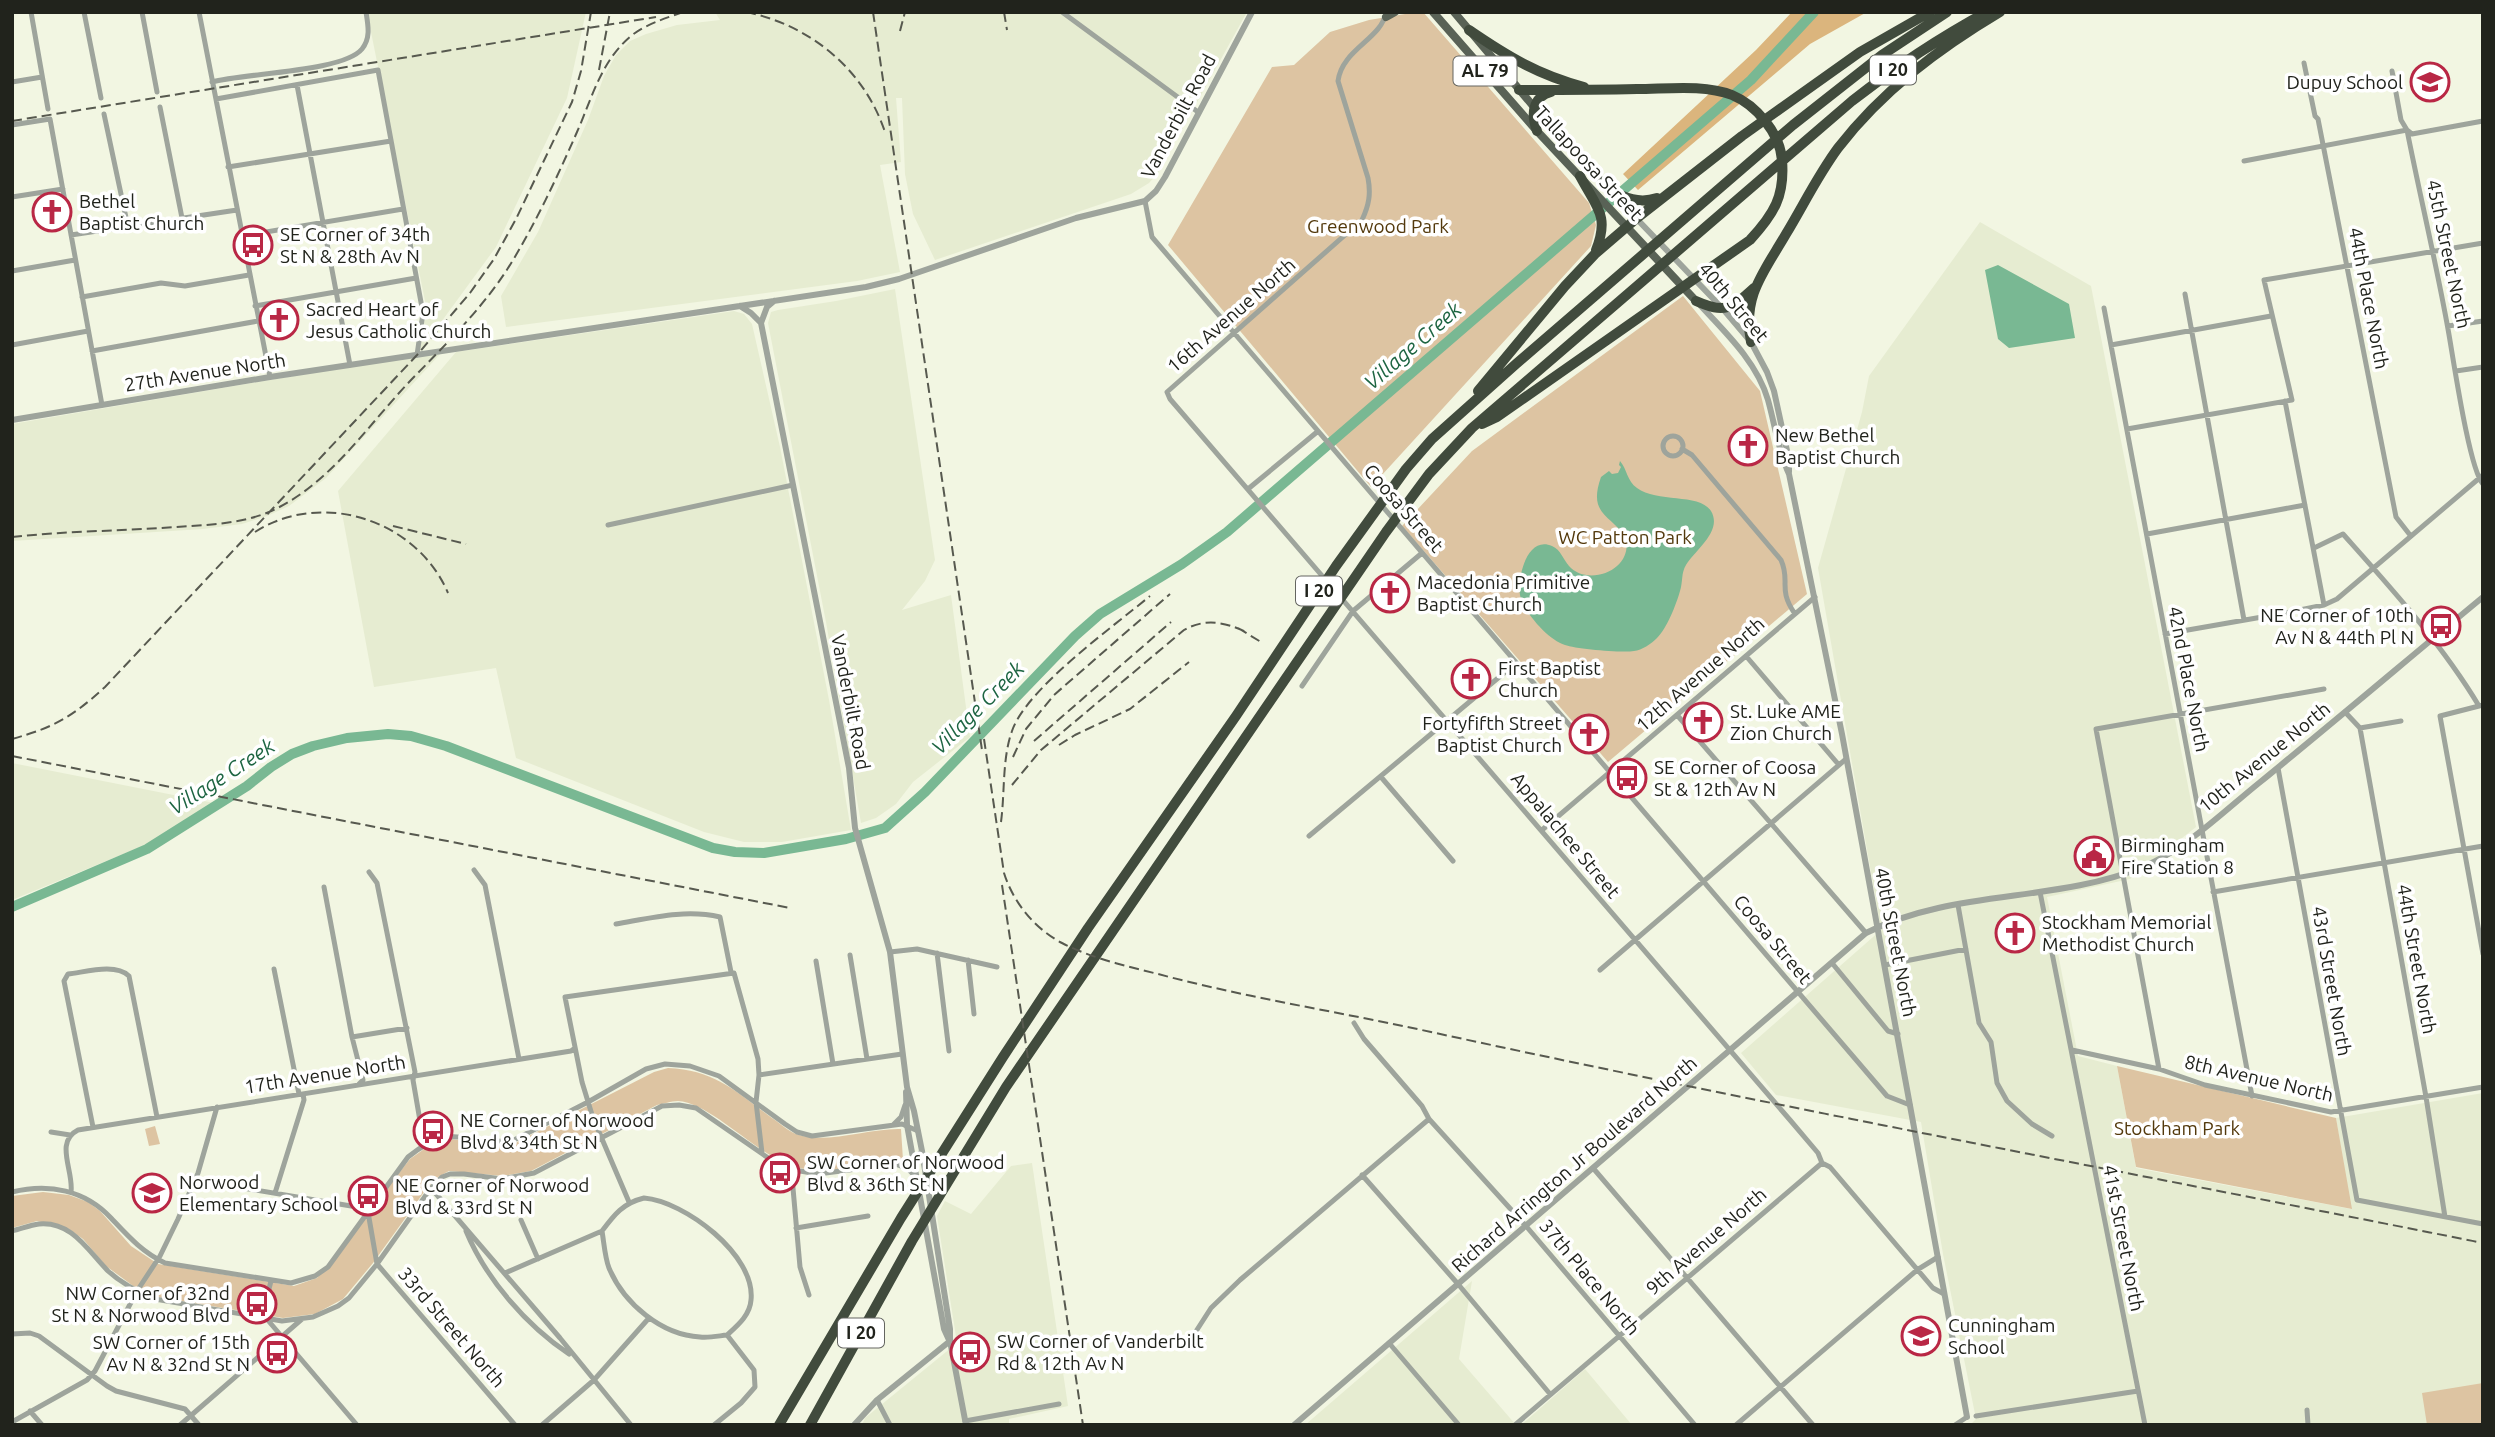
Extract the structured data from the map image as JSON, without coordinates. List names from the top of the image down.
{
  "streets": {
    "highway": ["I 20"],
    "main road": ["AL 79", "Tallapoosa Street"],
    "street": [
      "Vanderbilt Road",
      "45th Street North",
      "44th Place North",
      "40th Street",
      "16th Avenue North",
      "27th Avenue North",
      "Coosa Street",
      "12th Avenue North",
      "42nd Place North",
      "10th Avenue North",
      "Appalachee Street",
      "40th Street North",
      "44th Street North",
      "43rd Street North",
      "17th Avenue North",
      "8th Avenue North",
      "Richard Arrington Jr Boulevard North",
      "41st Street North",
      "9th Avenue North",
      "37th Place North",
      "33rd Street North"
    ]
  },
  "crossings": [
    ["Vanderbilt Road", "27th Avenue North"],
    ["Vanderbilt Road", "Coosa Street"],
    ["Tallapoosa Street", "40th Street"],
    ["40th Street", "40th Street North"],
    ["16th Avenue North", "Coosa Street"],
    ["16th Avenue North", "Appalachee Street"],
    ["Coosa Street", "12th Avenue North"],
    ["Coosa Street", "40th Street North"],
    ["Coosa Street", "Richard Arrington Jr Boulevard North"],
    ["12th Avenue North", "Appalachee Street"],
    ["12th Avenue North", "40th Street North"],
    ["42nd Place North", "10th Avenue North"],
    ["42nd Place North", "8th Avenue North"],
    ["10th Avenue North", "40th Street North"],
    ["10th Avenue North", "43rd Street North"],
    ["10th Avenue North", "Richard Arrington Jr Boulevard North"],
    ["10th Avenue North", "41st Street North"],
    ["Appalachee Street", "40th Street North"],
    ["Appalachee Street", "Richard Arrington Jr Boulevard North"],
    ["Appalachee Street", "9th Avenue North"],
    ["40th Street North", "Richard Arrington Jr Boulevard North"],
    ["44th Street North", "43rd Street North"],
    ["44th Street North", "8th Avenue North"],
    ["43rd Street North", "8th Avenue North"],
    ["8th Avenue North", "41st Street North"],
    ["Richard Arrington Jr Boulevard North", "37th Place North"],
    ["9th Avenue North", "37th Place North"]
  ],
  "water": ["Village Creek"],
  "parks": ["Greenwood Park", "WC Patton Park", "Stockham Park"],
  "places": {
    "school or university": ["Dupuy School", "Norwood Elementary School", "Cunningham School"],
    "church": [
      "Bethel Baptist Church",
      "Sacred Heart of Jesus Catholic Church",
      "New Bethel Baptist Church",
      "Macedonia Primitive Baptist Church",
      "First Baptist Church",
      "St. Luke AME Zion Church",
      "Fortyfifth Street Baptist Church",
      "Stockham Memorial Methodist Church"
    ],
    "bus stop": [
      "SE Corner of 34th St N & 28th Av N",
      "NE Corner of 10th Av N & 44th Pl N",
      "SE Corner of Coosa St & 12th Av N",
      "NE Corner of Norwood Blvd & 34th St N",
      "SW Corner of Norwood Blvd & 36th St N",
      "NE Corner of Norwood Blvd & 33rd St N",
      "NW Corner of 32nd St N & Norwood Blvd",
      "SW Corner of Vanderbilt Rd & 12th Av N",
      "SW Corner of 15th Av N & 32nd St N"
    ],
    "public building": ["Birmingham Fire Station 8"]
  }
}
